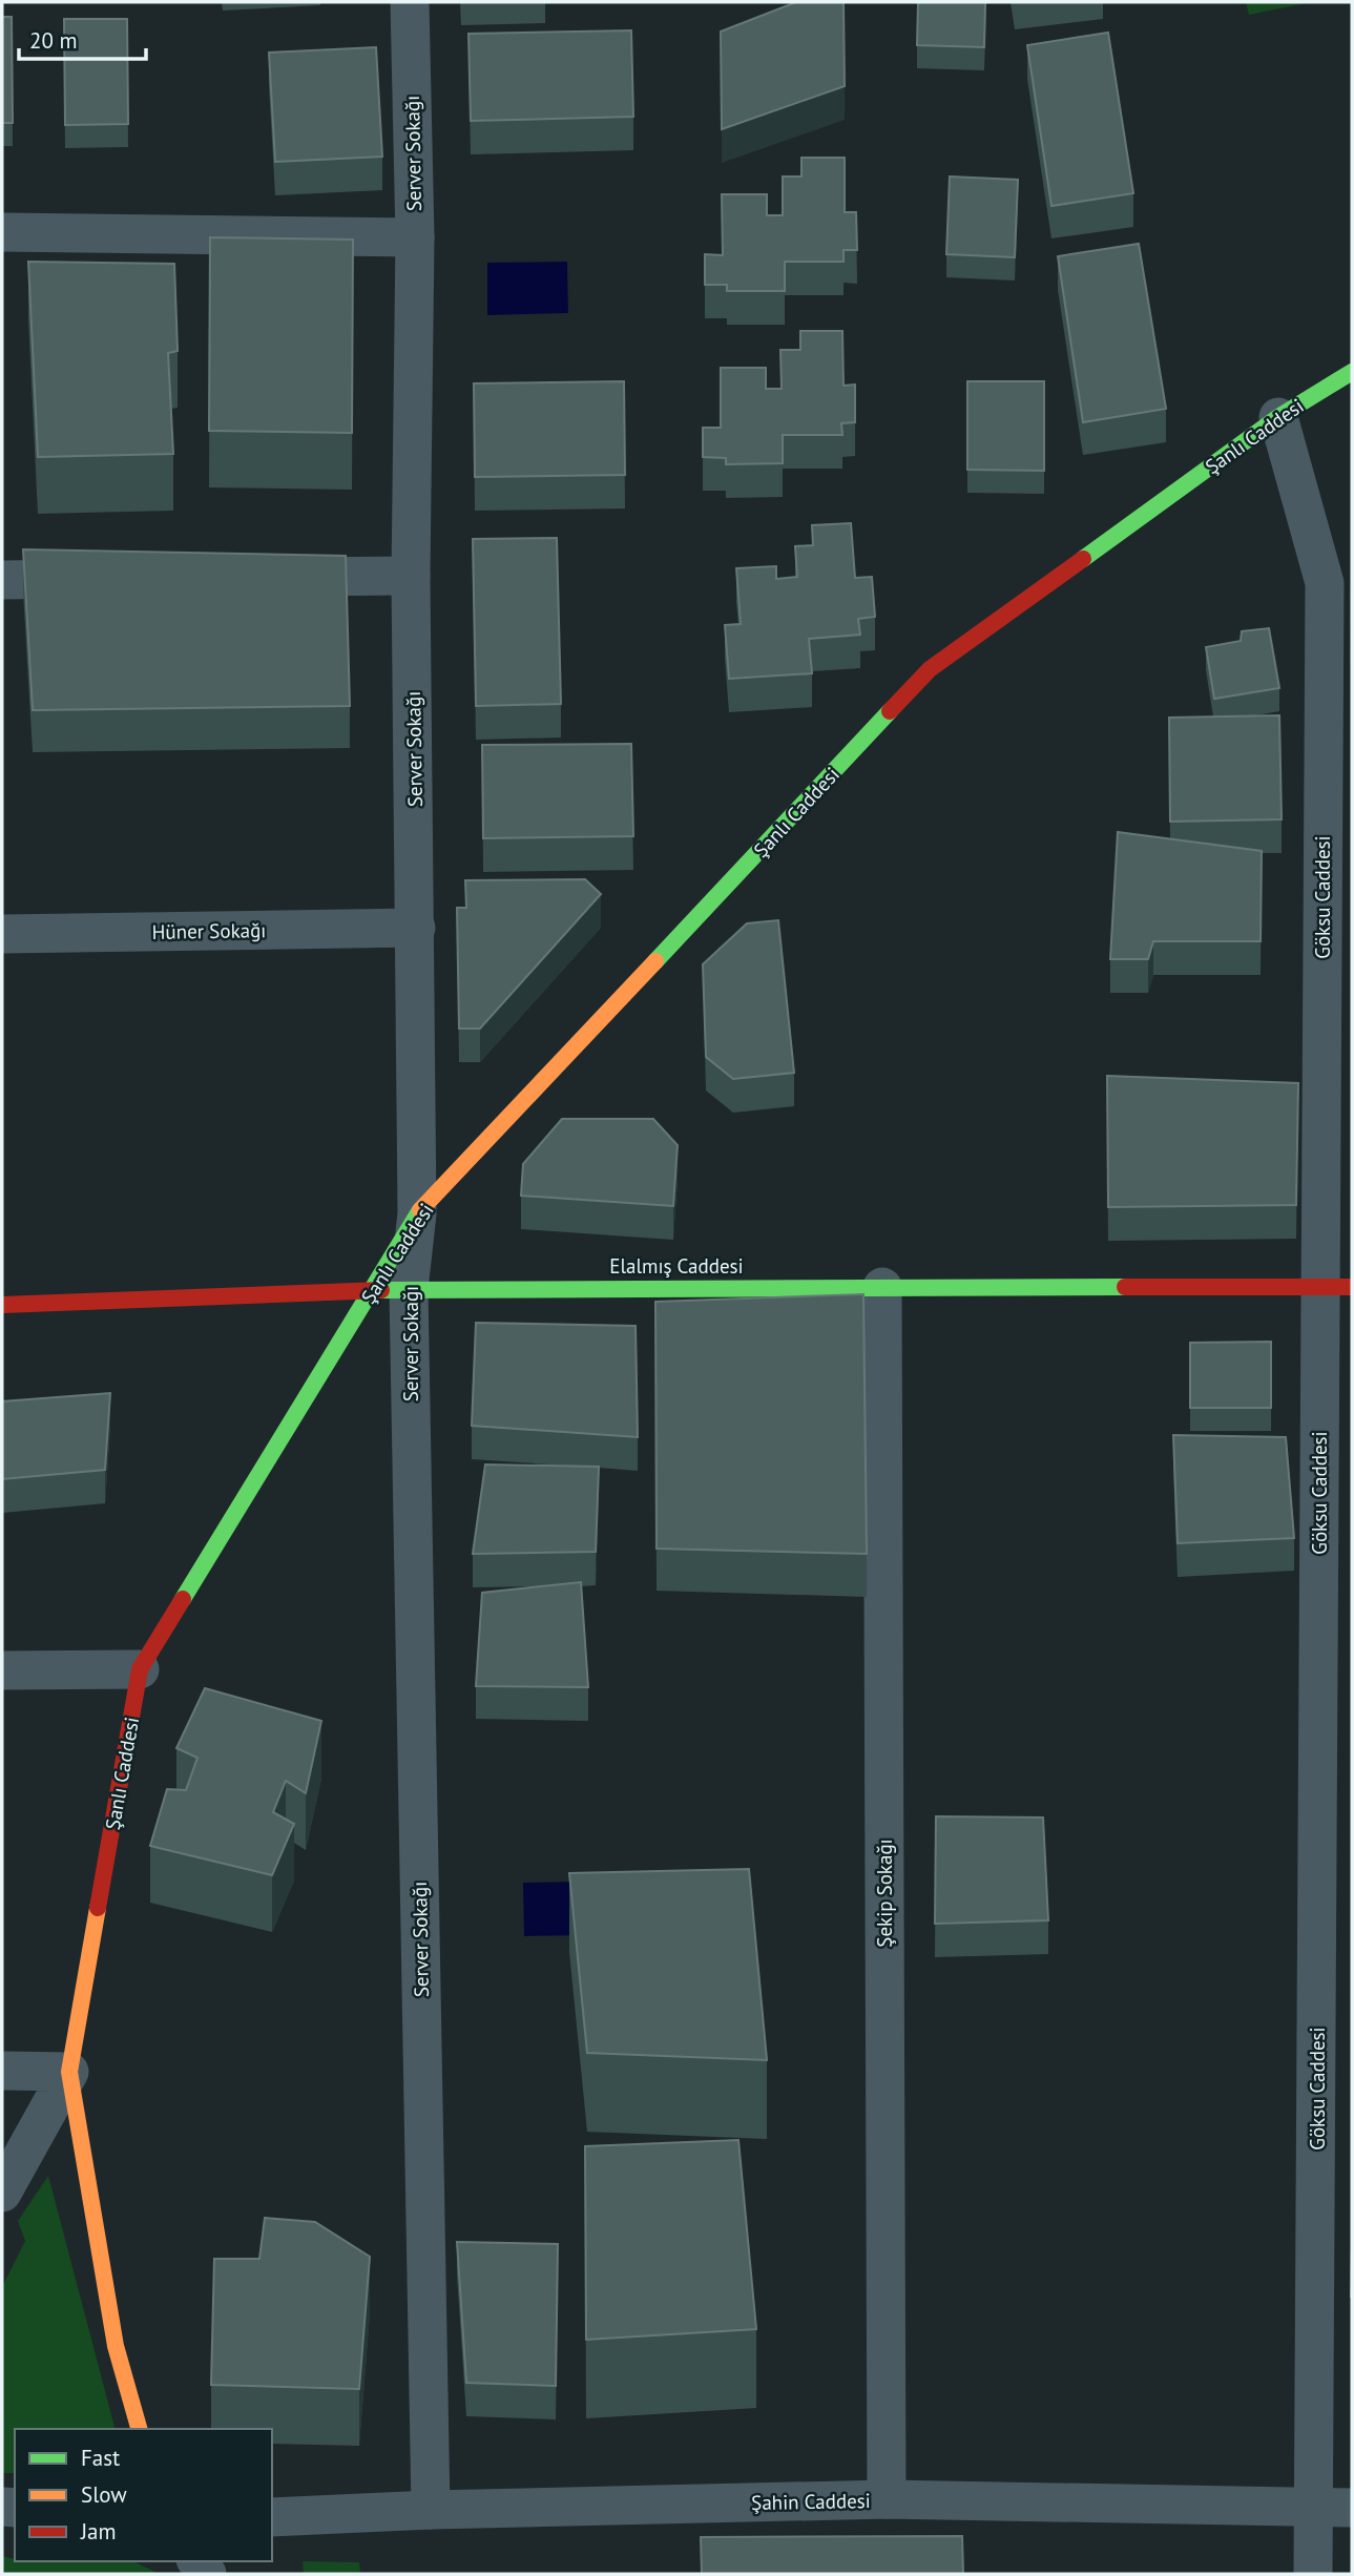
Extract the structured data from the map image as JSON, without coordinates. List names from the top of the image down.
{
  "streets": {
    "street": [
      "Server Sokağı",
      "Şanlı Caddesi",
      "Göksu Caddesi",
      "Hüner Sokağı",
      "Elalmış Caddesi",
      "Şekip Sokağı",
      "Şahin Caddesi"
    ]
  },
  "crossings": [
    ["Server Sokağı", "Şanlı Caddesi"],
    ["Server Sokağı", "Hüner Sokağı"],
    ["Server Sokağı", "Elalmış Caddesi"],
    ["Server Sokağı", "Şahin Caddesi"],
    ["Şanlı Caddesi", "Göksu Caddesi"],
    ["Şanlı Caddesi", "Elalmış Caddesi"],
    ["Göksu Caddesi", "Elalmış Caddesi"],
    ["Göksu Caddesi", "Şahin Caddesi"],
    ["Elalmış Caddesi", "Şekip Sokağı"],
    ["Şekip Sokağı", "Şahin Caddesi"]
  ],
  "legend": ["Fast", "Slow", "Jam"],
  "scale_bar": "20 m"
}
